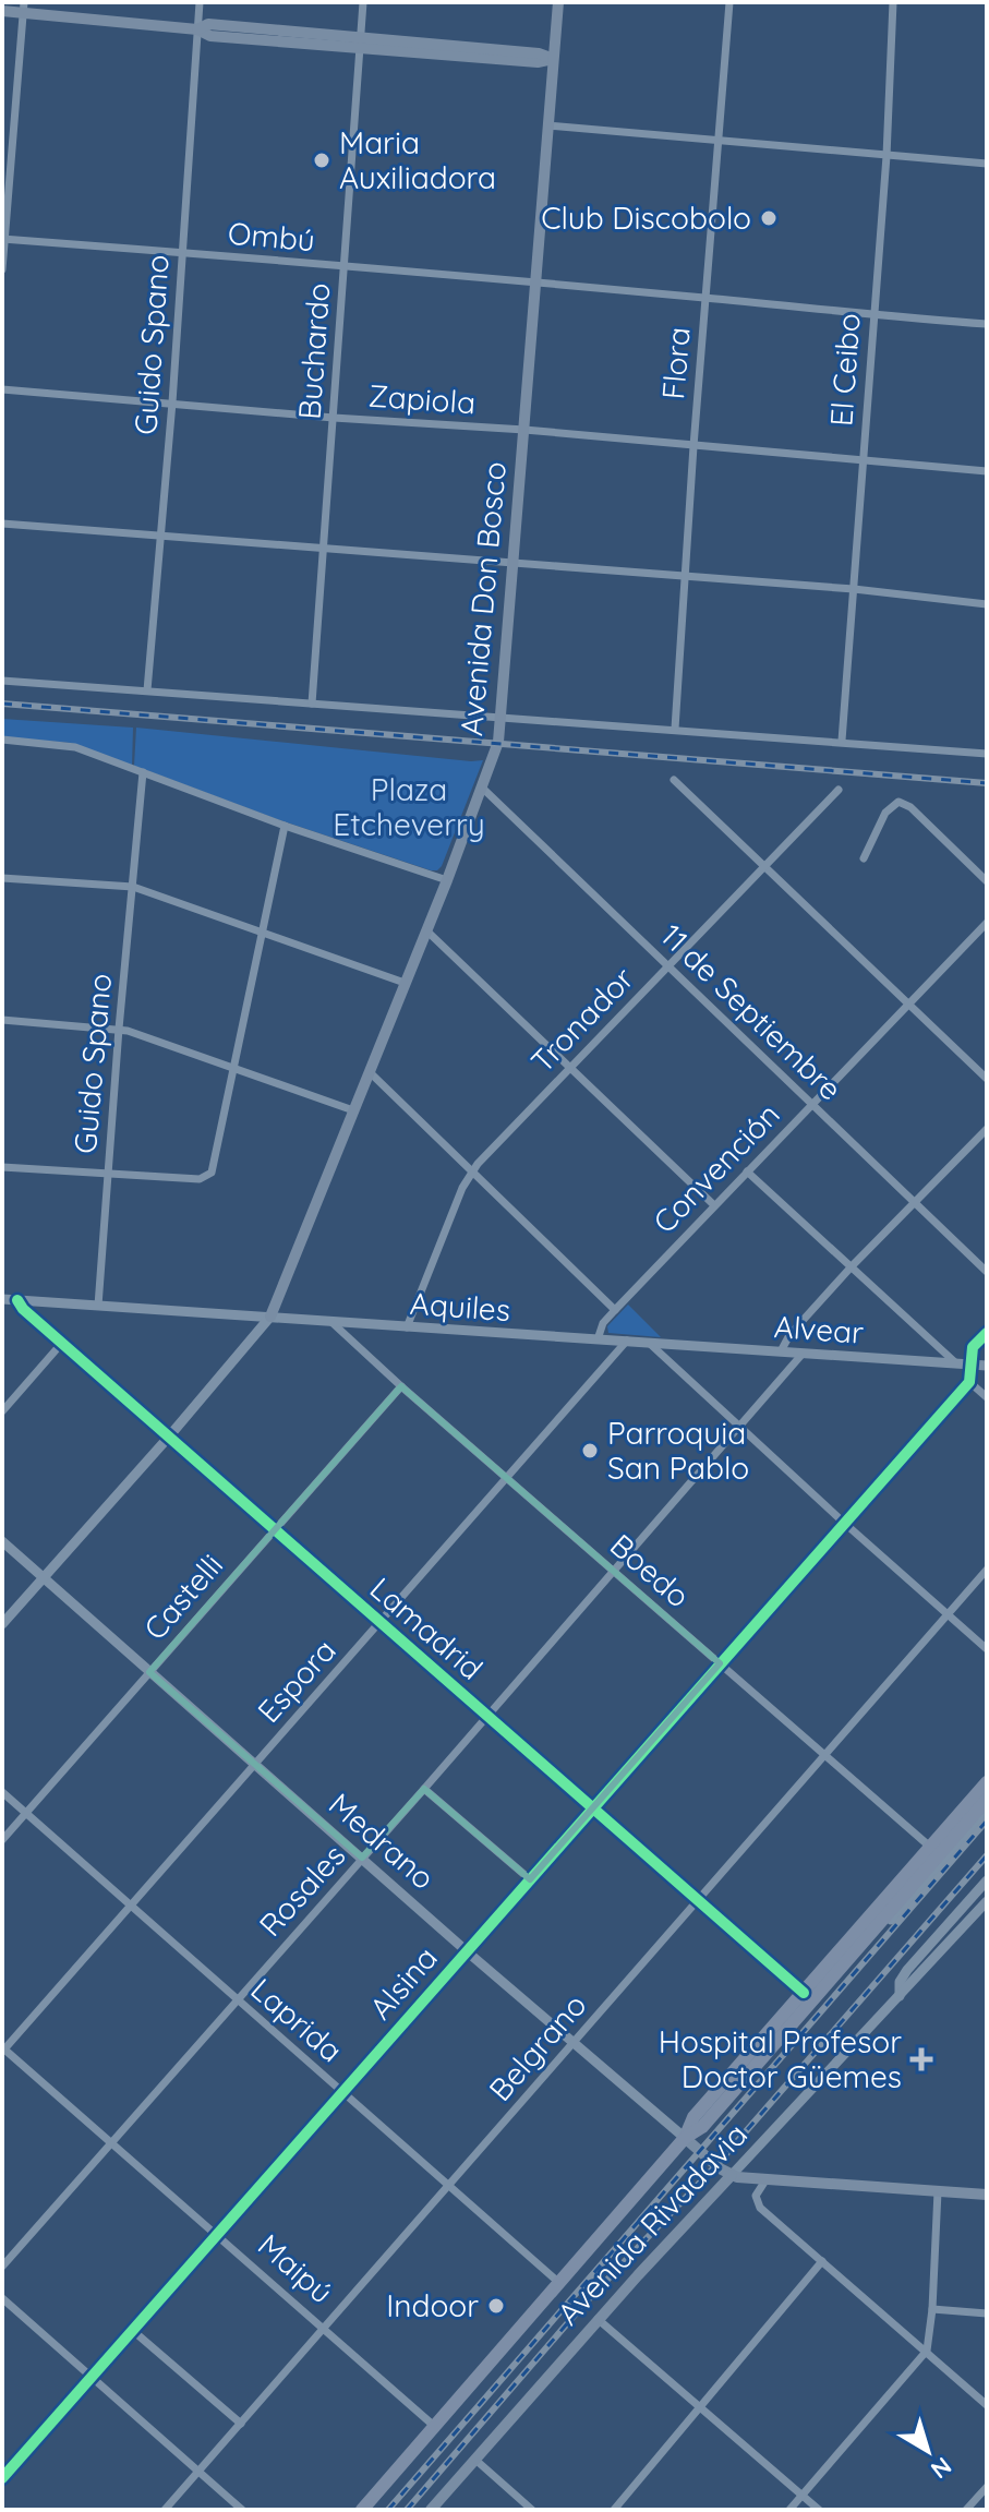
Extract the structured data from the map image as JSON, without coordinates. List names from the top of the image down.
{
  "streets": {
    "main road": ["Avenida Don Bosco", "Medrano", "Avenida Rivadavia"],
    "street": [
      "Ombú",
      "Guido Spano",
      "Buchardo",
      "Flora",
      "El Ceibo",
      "Zapiola",
      "11 de Septiembre",
      "Tronador",
      "Convención",
      "Aquiles",
      "Alvear",
      "Boedo",
      "Castelli",
      "Lamadrid",
      "Espora",
      "Rosales",
      "Alsina",
      "Laprida",
      "Belgrano",
      "Maipú"
    ]
  },
  "crossings": [
    ["Ombú", "Guido Spano"],
    ["Ombú", "Buchardo"],
    ["Ombú", "Flora"],
    ["Ombú", "El Ceibo"],
    ["Ombú", "Avenida Don Bosco"],
    ["Guido Spano", "Zapiola"],
    ["Guido Spano", "Aquiles"],
    ["Buchardo", "Zapiola"],
    ["Flora", "Zapiola"],
    ["El Ceibo", "Zapiola"],
    ["Zapiola", "Avenida Don Bosco"],
    ["Avenida Don Bosco", "11 de Septiembre"],
    ["Avenida Don Bosco", "Aquiles"],
    ["11 de Septiembre", "Tronador"],
    ["11 de Septiembre", "Convención"],
    ["Convención", "Aquiles"],
    ["Aquiles", "Alvear"],
    ["Aquiles", "Boedo"],
    ["Aquiles", "Lamadrid"],
    ["Aquiles", "Espora"],
    ["Alvear", "Rosales"],
    ["Boedo", "Castelli"],
    ["Boedo", "Espora"],
    ["Boedo", "Rosales"],
    ["Boedo", "Alsina"],
    ["Boedo", "Belgrano"],
    ["Boedo", "Avenida Rivadavia"],
    ["Castelli", "Lamadrid"],
    ["Castelli", "Medrano"],
    ["Castelli", "Laprida"],
    ["Lamadrid", "Espora"],
    ["Lamadrid", "Rosales"],
    ["Lamadrid", "Alsina"],
    ["Lamadrid", "Belgrano"],
    ["Lamadrid", "Avenida Rivadavia"],
    ["Espora", "Medrano"],
    ["Espora", "Laprida"],
    ["Espora", "Maipú"],
    ["Medrano", "Rosales"],
    ["Medrano", "Alsina"],
    ["Medrano", "Belgrano"],
    ["Medrano", "Avenida Rivadavia"],
    ["Rosales", "Laprida"],
    ["Rosales", "Maipú"],
    ["Alsina", "Laprida"],
    ["Alsina", "Maipú"],
    ["Laprida", "Belgrano"],
    ["Laprida", "Avenida Rivadavia"],
    ["Belgrano", "Maipú"],
    ["Avenida Rivadavia", "Maipú"]
  ],
  "parks": ["Plaza Etcheverry"],
  "places": {
    "other": [
      "Maria Auxiliadora",
      "Club Discobolo",
      "Parroquia San Pablo",
      "Indoor"
    ],
    "health": ["Hospital Profesor Doctor Güemes"]
  },
  "north": "bottom right"
}
